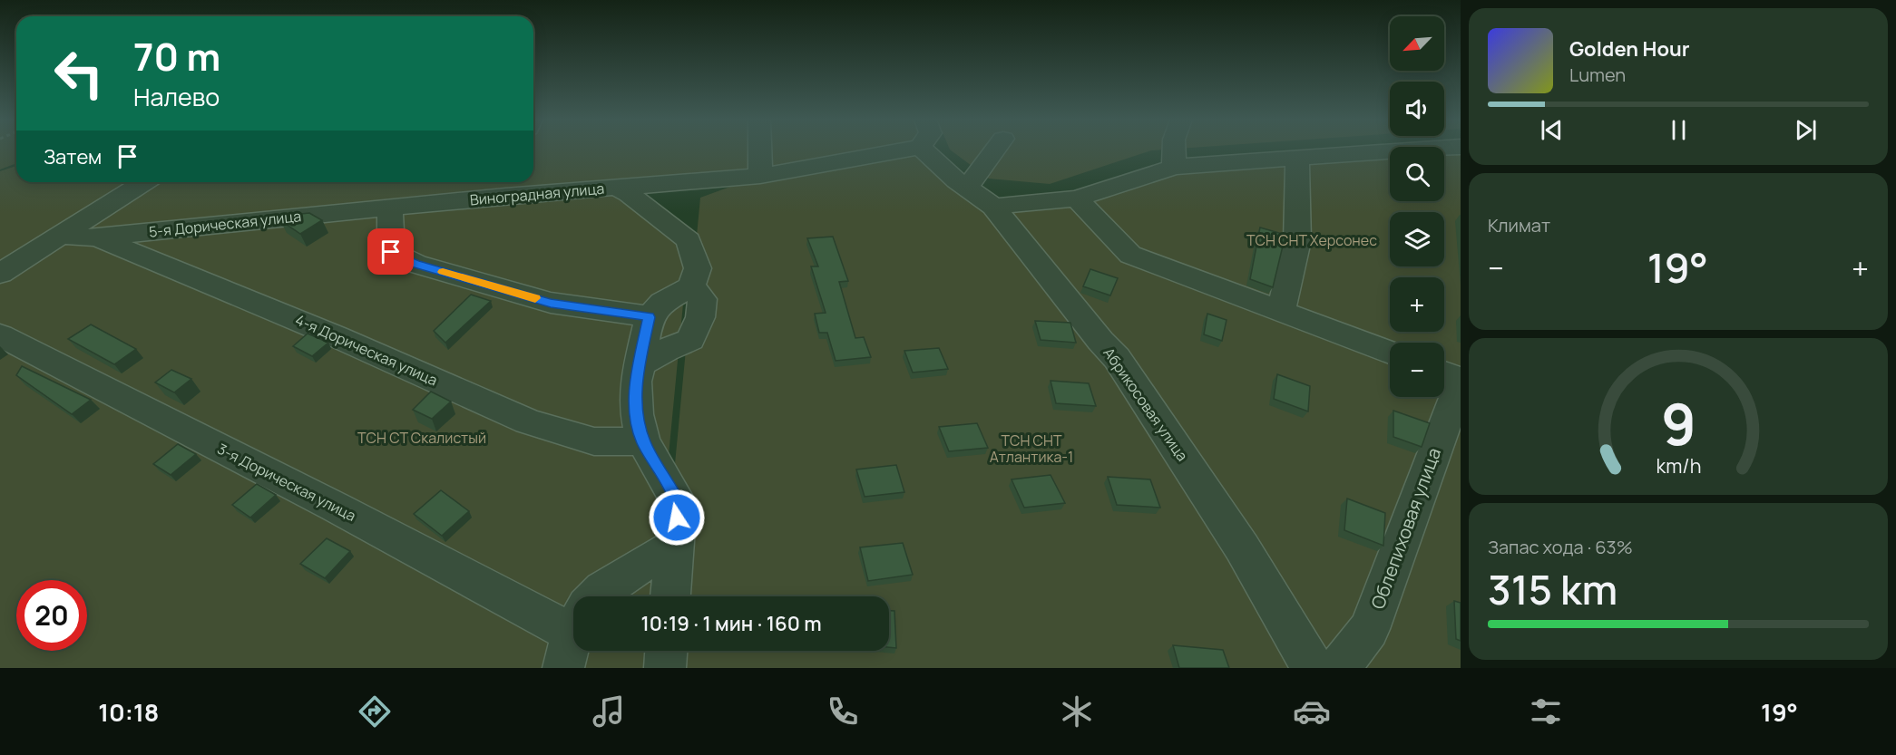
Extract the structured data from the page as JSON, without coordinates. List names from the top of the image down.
{
  "streets": {
    "lane": [
      "Виноградная улица",
      "5-я Дорическая улица",
      "4-я Дорическая улица",
      "Абрикосовая улица",
      "3-я Дорическая улица",
      "Облепиховая улица"
    ]
  },
  "crossings": [
    ["Виноградная улица", "5-я Дорическая улица"],
    ["5-я Дорическая улица", "4-я Дорическая улица"]
  ],
  "parks": ["ТСН СНТ Херсонес", "ТСН СТ Скалистый", "ТСН СНТ Атлантика-1"],
  "north": "bottom left",
  "page": {
    "map_buttons": ["+", "−"],
    "turn": ["70 m", "Налево"],
    "song": ["Golden Hour", "Lumen"],
    "then": "Затем",
    "tile": [
      "Климат",
      ["Запас хода · 63%", "315 km"]
    ],
    "heat": ["−", "19°", "+"],
    "limit": "20",
    "trip": "10:19 · 1 мин · 160 m",
    "tabs": ["10:18", "19°"],
    "gauge": ["9", "km/h"]
  }
}
